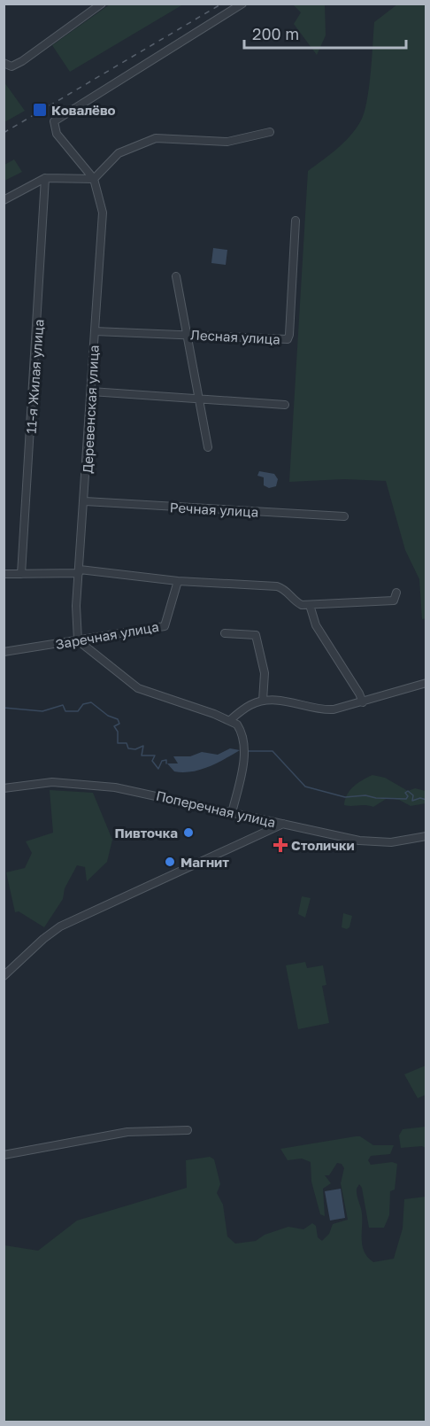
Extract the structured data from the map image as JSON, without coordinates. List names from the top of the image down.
{
  "streets": {
    "street": [
      "Лесная улица",
      "11-я Жилая улица",
      "Деревенская улица",
      "Речная улица",
      "Заречная улица",
      "Поперечная улица"
    ]
  },
  "crossings": [
    ["Лесная улица", "Деревенская улица"],
    ["Деревенская улица", "Речная улица"],
    ["Деревенская улица", "Заречная улица"]
  ],
  "places": {
    "transit": ["Ковалёво"],
    "other": ["Пивточка", "Магнит"],
    "health": ["Столички"]
  },
  "scale_bar": "200 m"
}
